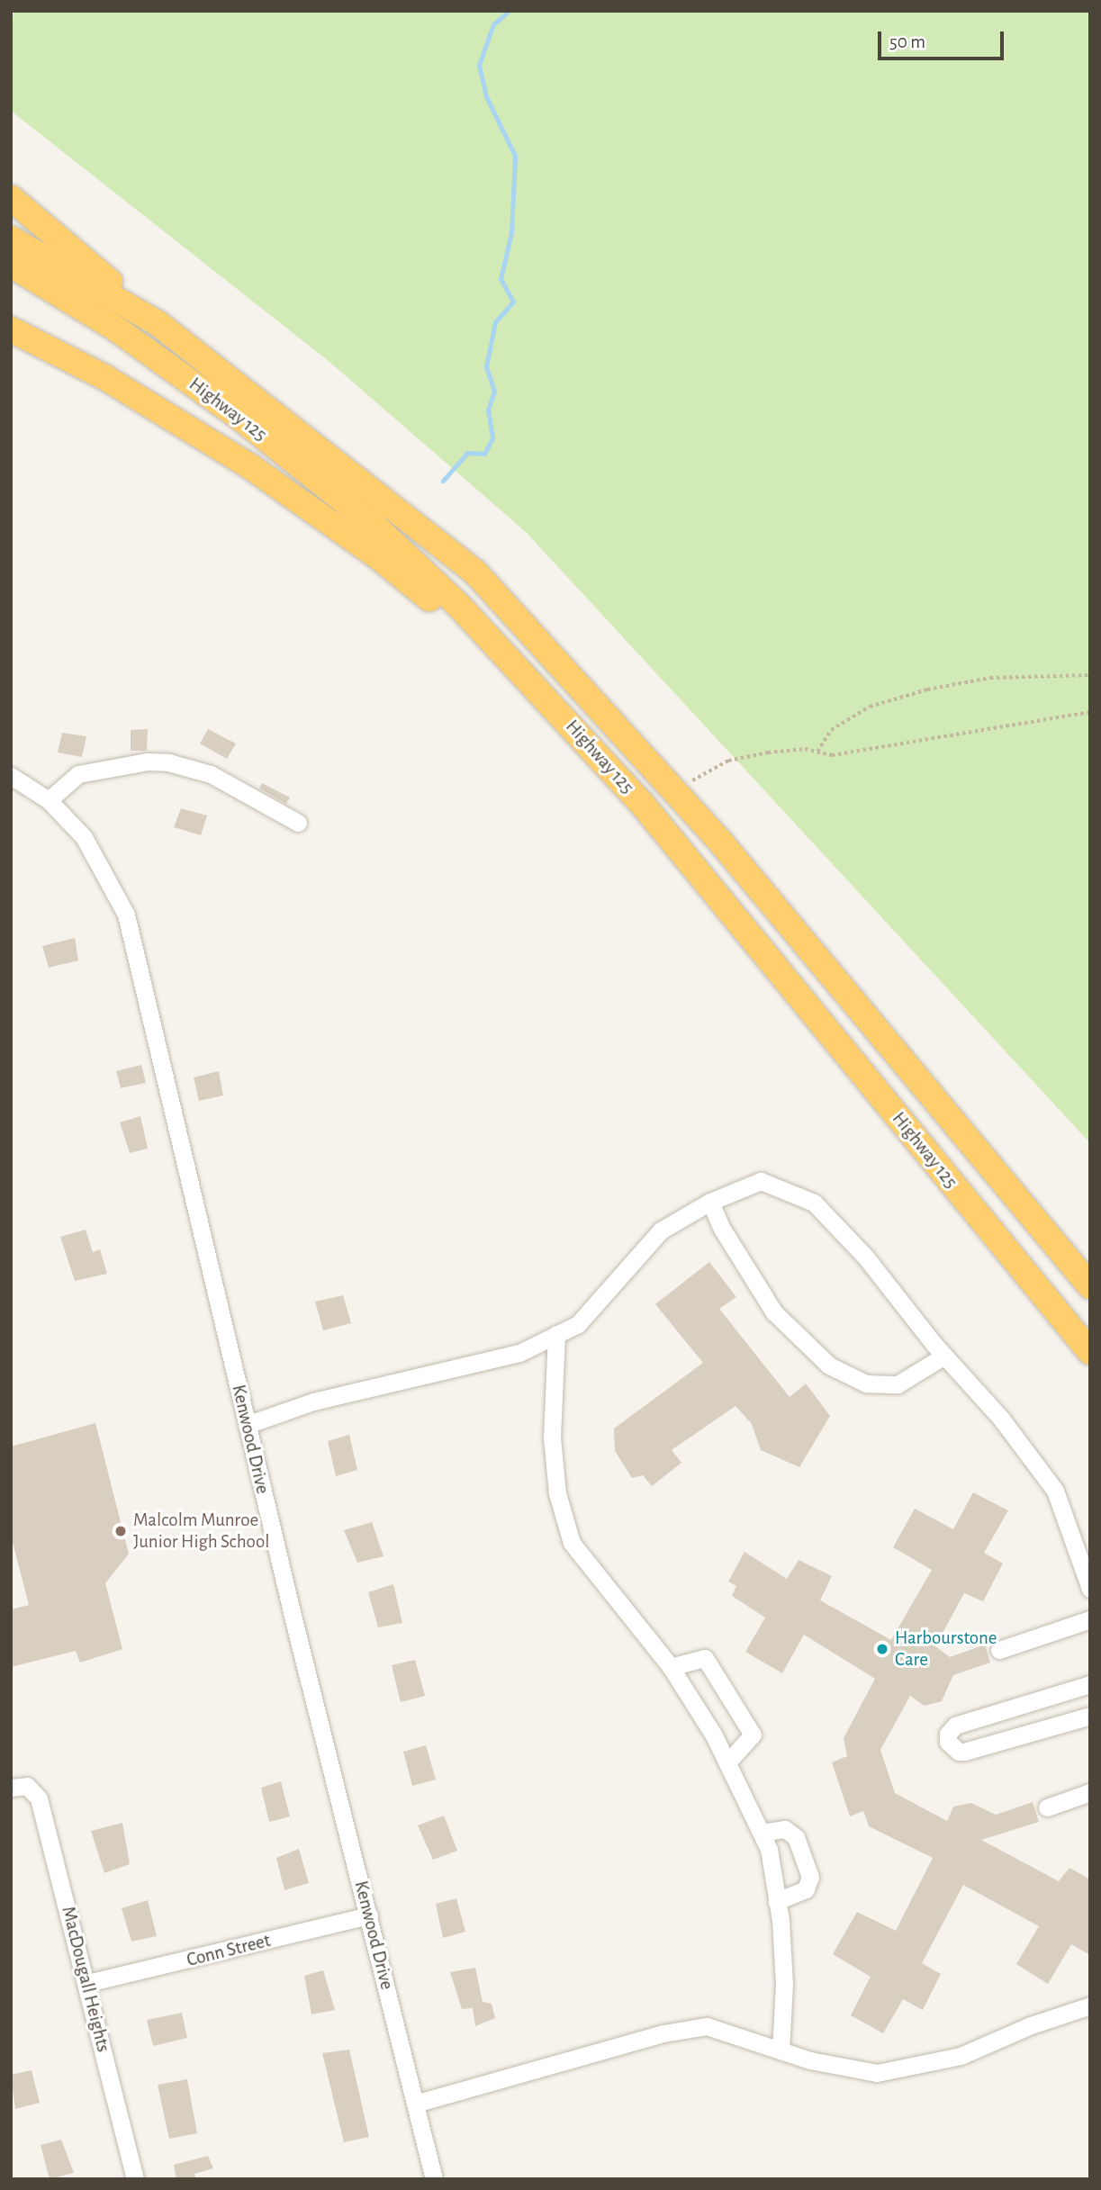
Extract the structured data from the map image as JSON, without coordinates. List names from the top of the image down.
{
  "streets": {
    "highway": ["Highway 125"],
    "street": ["Kenwood Drive", "Conn Street", "MacDougall Heights"]
  },
  "crossings": [
    ["Kenwood Drive", "Conn Street"],
    ["Conn Street", "MacDougall Heights"]
  ],
  "places": ["Malcolm Munroe Junior High School", "Harbourstone Care"],
  "scale_bar": "50 m"
}
